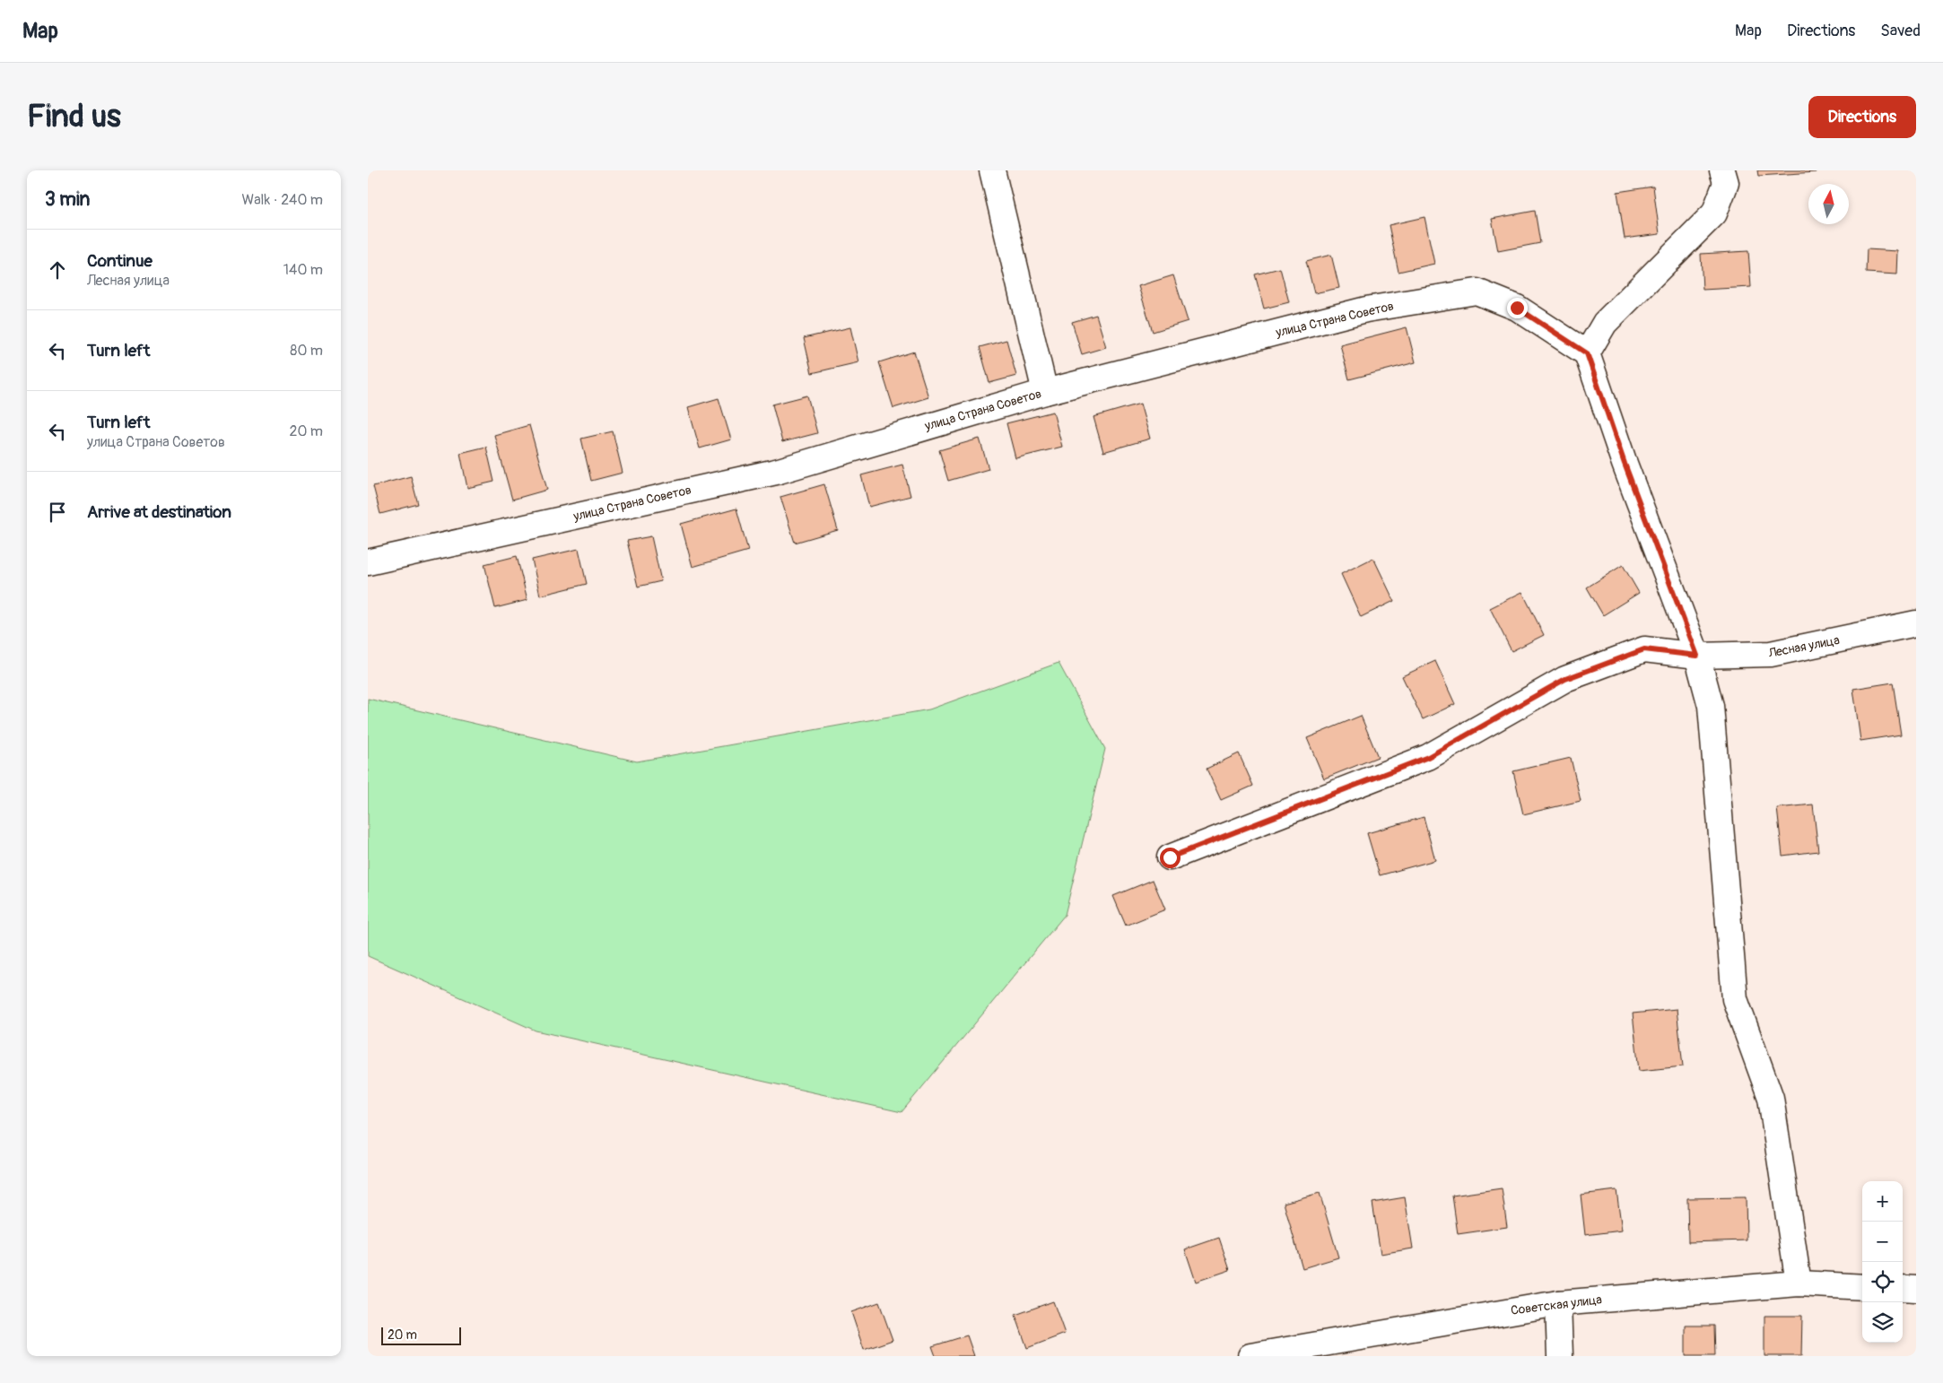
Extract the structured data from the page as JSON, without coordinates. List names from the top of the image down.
{
  "streets": {
    "street": ["улица Страна Советов", "Лесная улица", "Советская улица"]
  },
  "scale_bar": "20 m",
  "north": "top",
  "page": {
    "header": "Map",
    "nav": ["Map", "Directions", "Saved"],
    "buttons": "Directions",
    "title": "Find us",
    "heading": ["3 min", "Walk · 240 m"],
    "list": [
      ["Continue", "Лесная улица", "140 m"],
      ["Turn left", "80 m"],
      ["Turn left", "улица Страна Советов", "20 m"],
      "Arrive at destination"
    ],
    "map_buttons": ["+", "−"],
    "scale": "20 m"
  }
}
